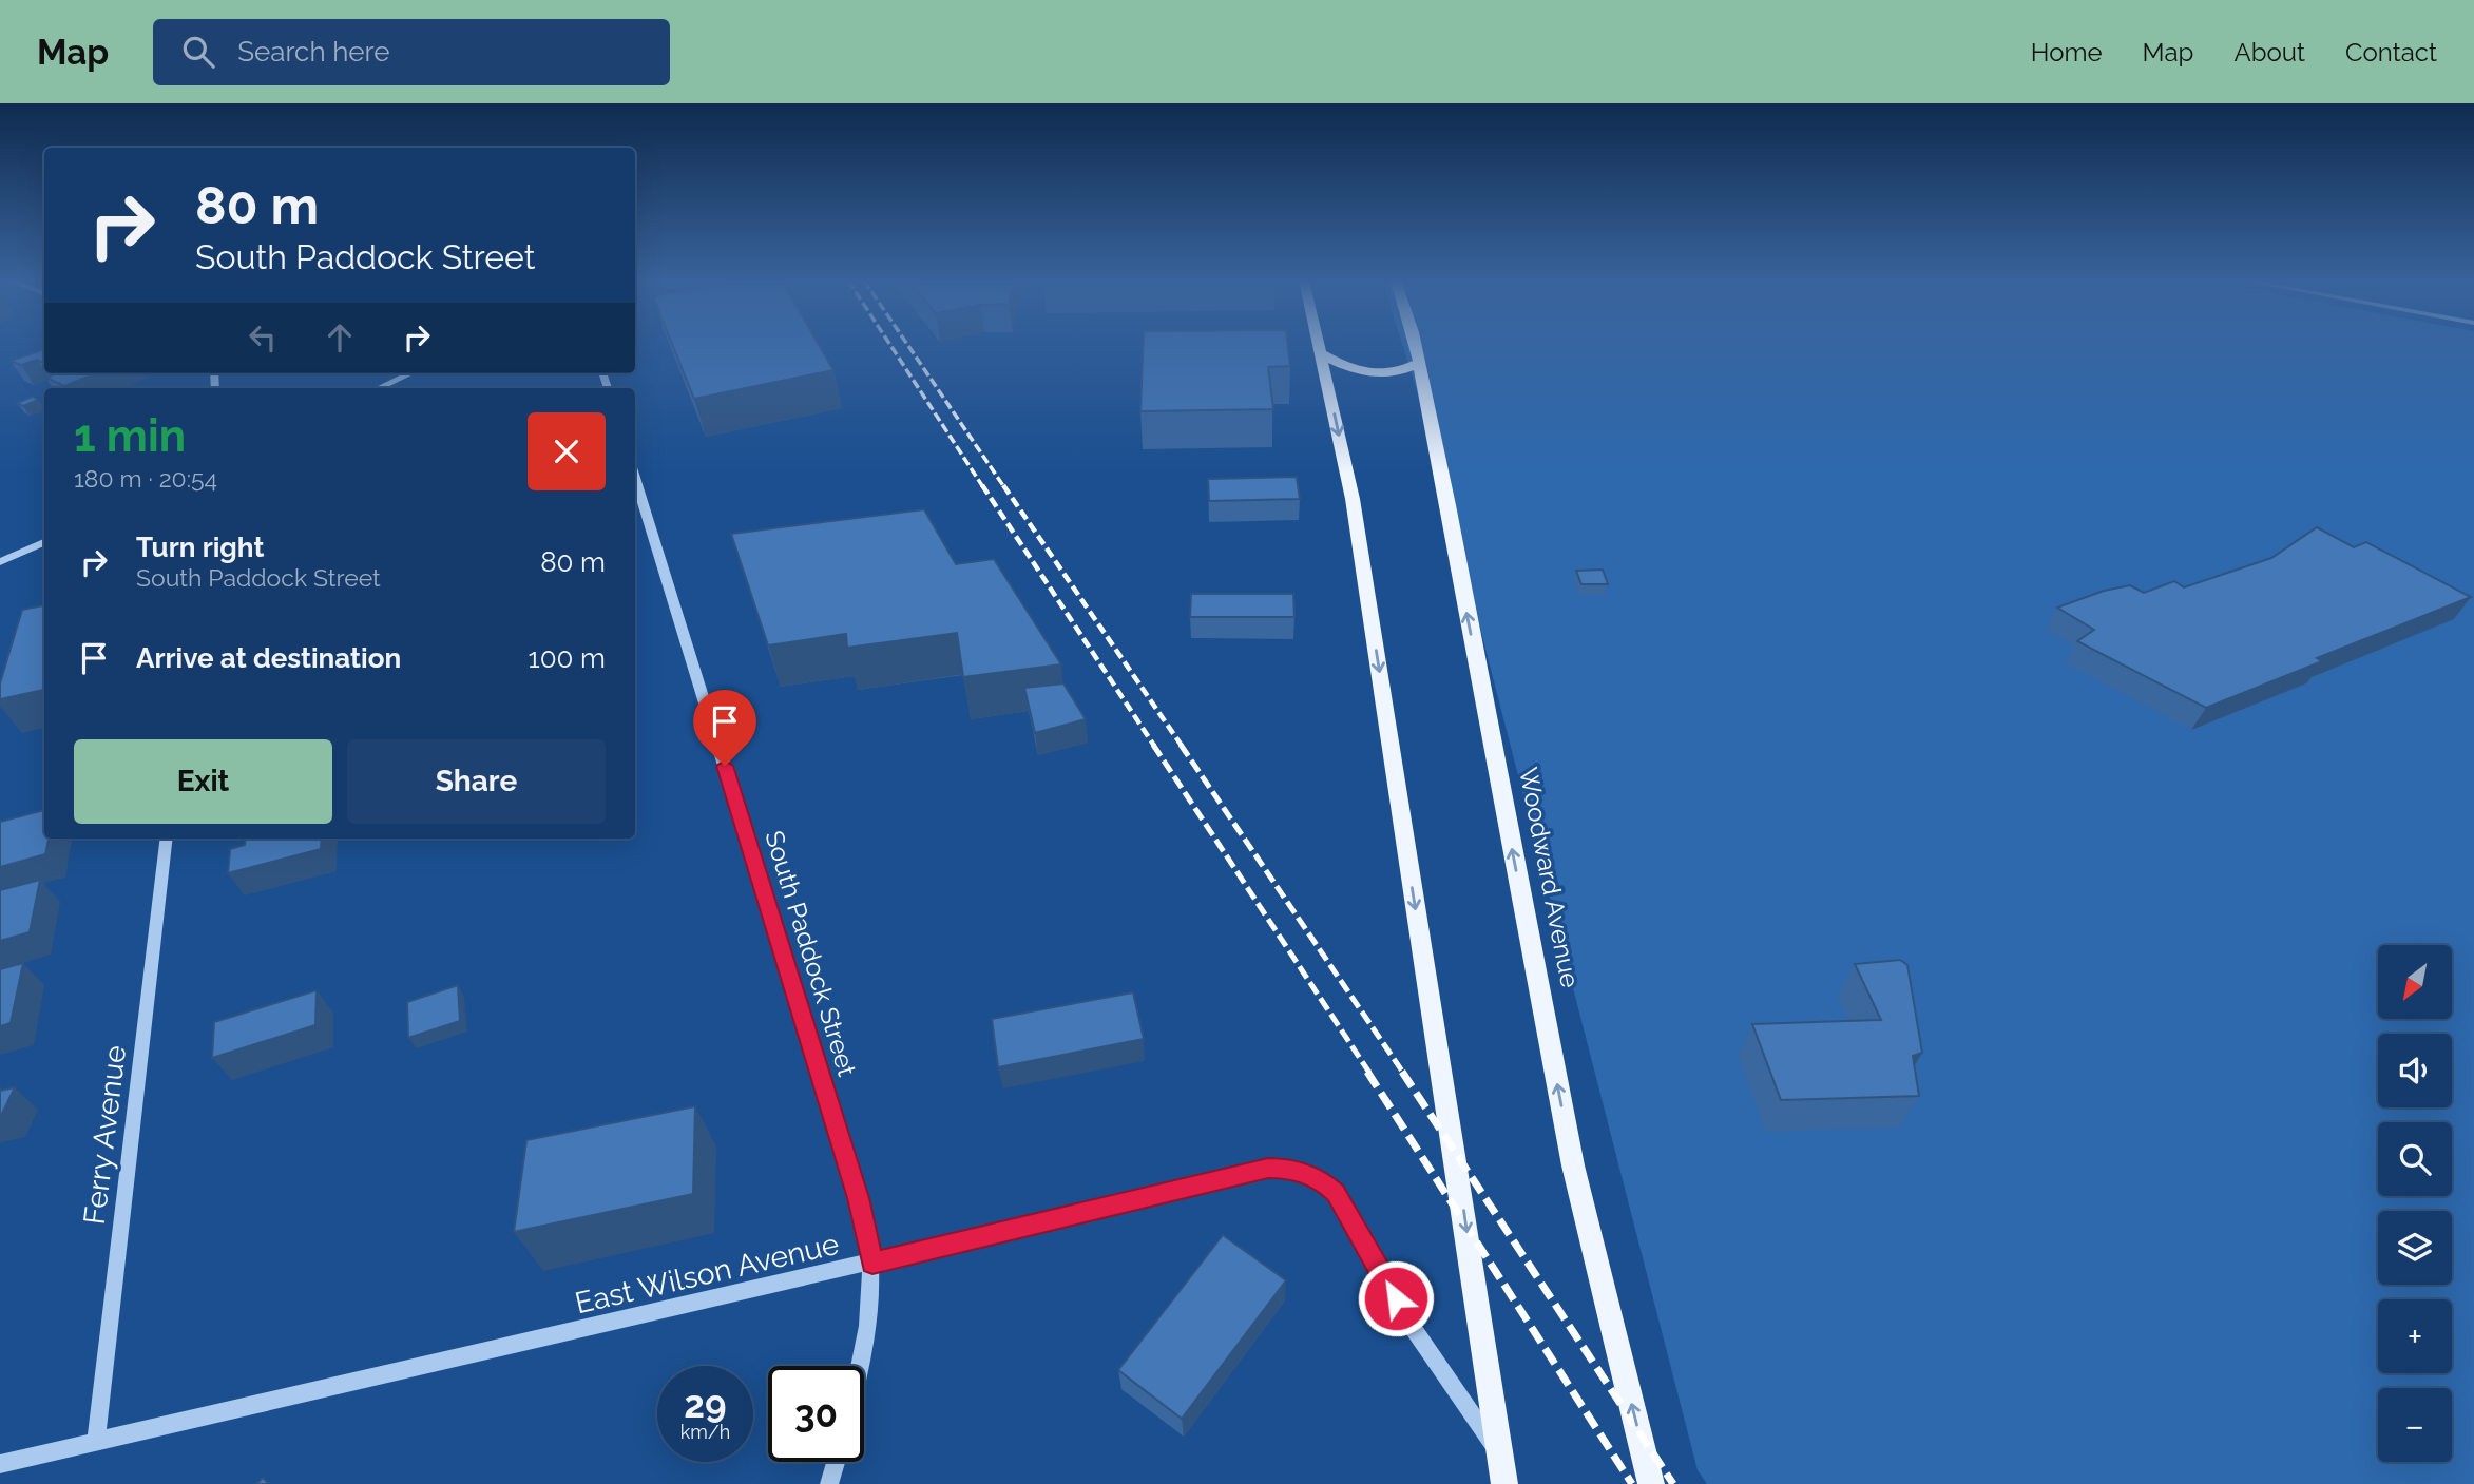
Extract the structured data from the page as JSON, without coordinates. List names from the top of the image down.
{
  "streets": {
    "main road": ["Woodward Avenue"],
    "street": ["South Paddock Street", "Ferry Avenue", "East Wilson Avenue"]
  },
  "crossings": [
    ["South Paddock Street", "East Wilson Avenue"],
    ["Ferry Avenue", "East Wilson Avenue"]
  ],
  "north": "bottom left",
  "page": {
    "header": "Map",
    "search": "Search here",
    "nav": [
      "Home",
      "Map",
      "About",
      "Contact"
    ],
    "turn": ["80 m", "South Paddock Street"],
    "heading": ["1 min", "180 m · 20:54"],
    "list": [
      {
        "name": "Turn right",
        "note": "South Paddock Street",
        "value": "80 m"
      },
      {
        "name": "Arrive at destination",
        "value": "100 m"
      }
    ],
    "buttons": ["Exit", "Share"],
    "map_buttons": ["+", "−"],
    "speed": "29 km/h",
    "limit": "30"
  }
}
